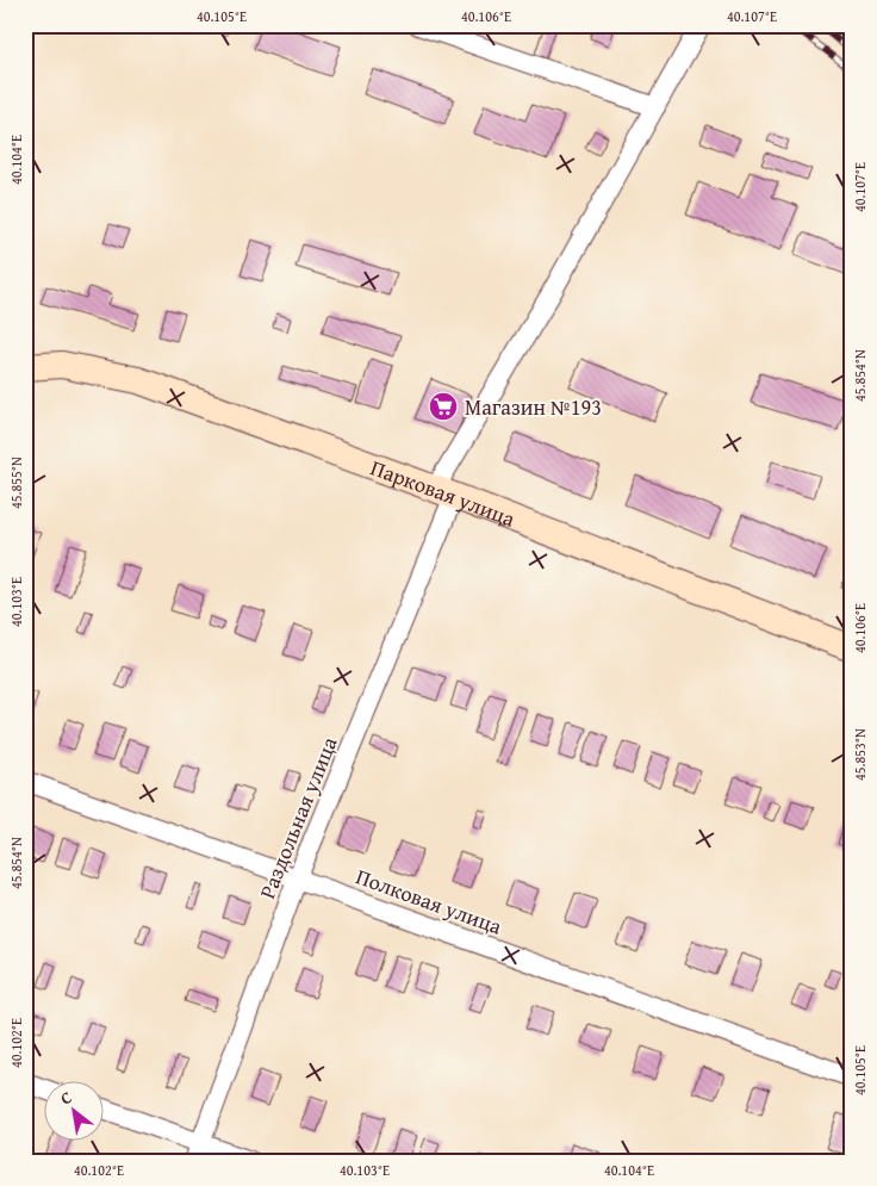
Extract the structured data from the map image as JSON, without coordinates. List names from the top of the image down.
{
  "streets": {
    "main road": ["Парковая улица"],
    "street": ["Раздольная улица", "Полковая улица"]
  },
  "crossings": [
    ["Парковая улица", "Раздольная улица"],
    ["Раздольная улица", "Полковая улица"]
  ],
  "places": {
    "supermarket": ["Магазин №193"]
  },
  "north": "top left",
  "coordinates": [
    "40.105°E",
    "40.106°E",
    "40.107°E",
    "40.104°E",
    "45.854°N",
    "45.855°N",
    "40.103°E",
    "45.853°N",
    "40.102°E"
  ]
}
